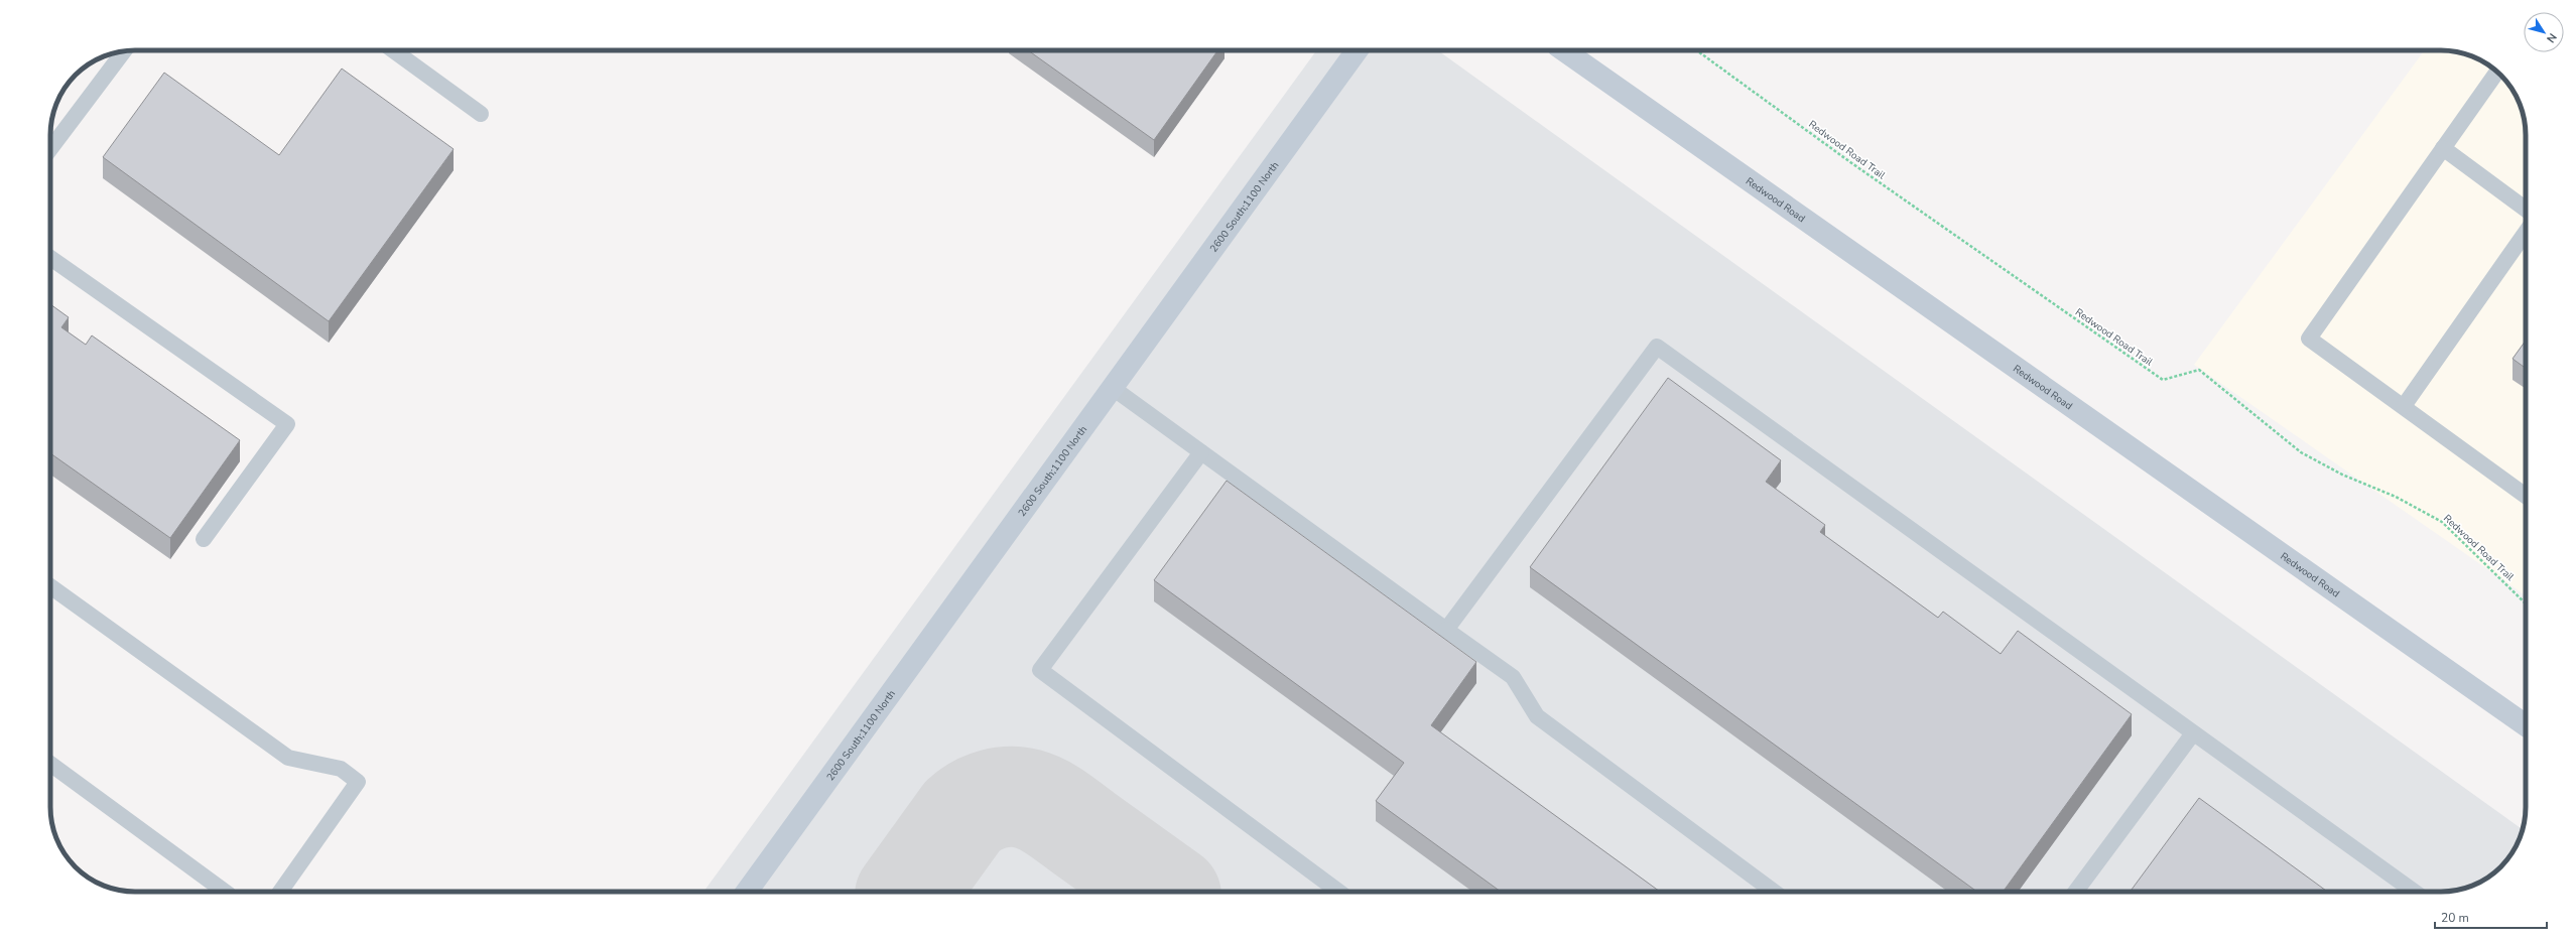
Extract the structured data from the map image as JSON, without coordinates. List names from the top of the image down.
{
  "streets": {
    "main road": ["Redwood Road", "2600 South;1100 North"],
    "path": ["Redwood Road Trail"]
  },
  "scale_bar": "20 m",
  "north": "bottom right"
}
